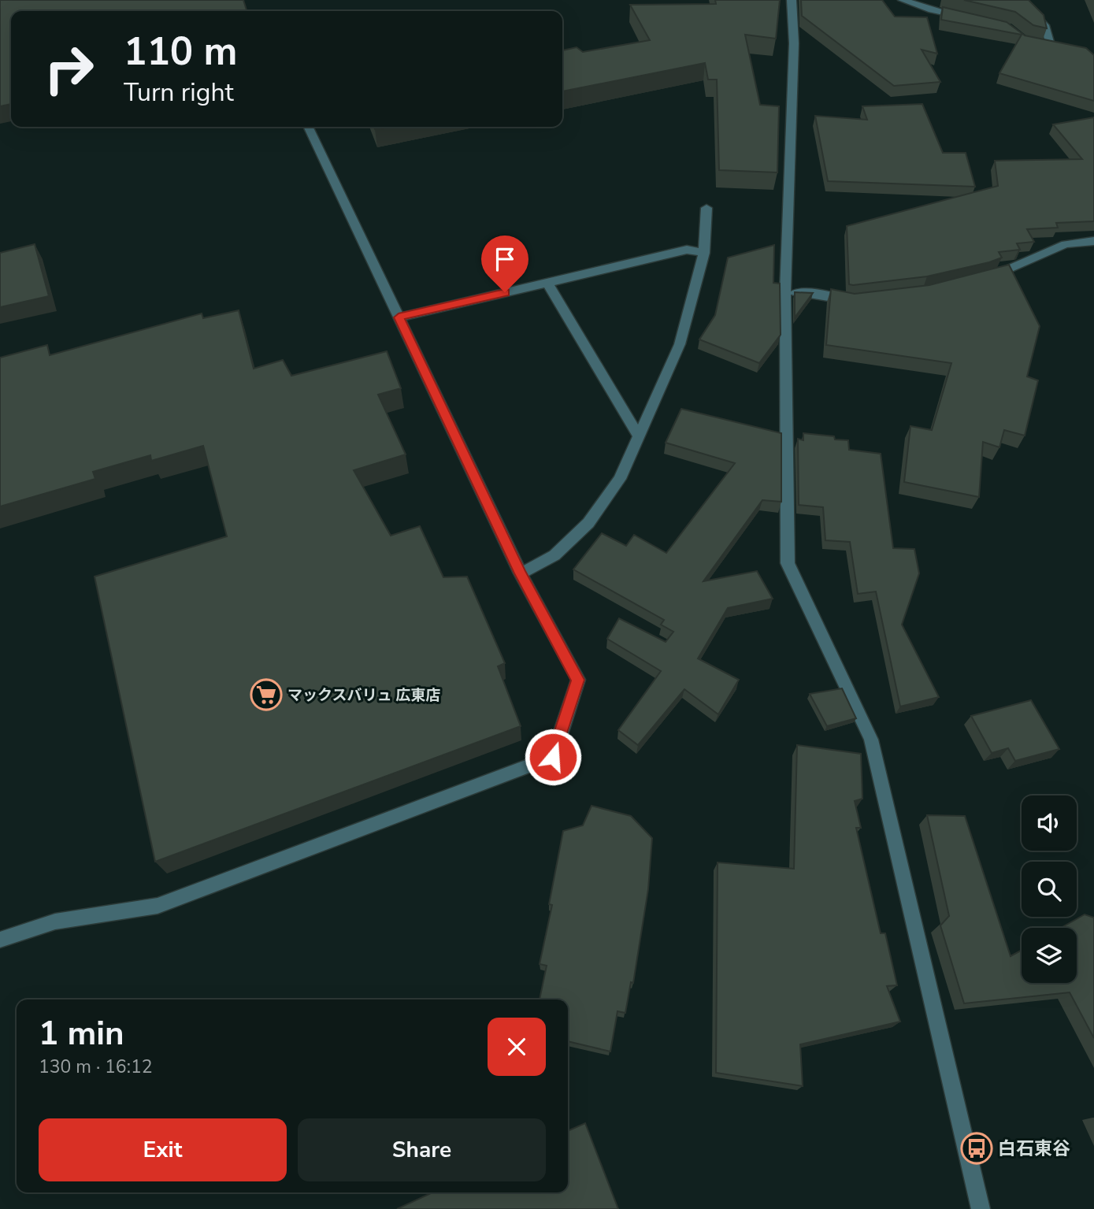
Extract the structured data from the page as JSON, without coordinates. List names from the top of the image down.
{
  "places": {
    "supermarket": ["マックスバリュ 広東店"],
    "bus stop": ["白石東谷"]
  },
  "page": {
    "turn": ["110 m", "Turn right"],
    "heading": ["1 min", "130 m · 16:12"],
    "buttons": ["Exit", "Share"]
  }
}
